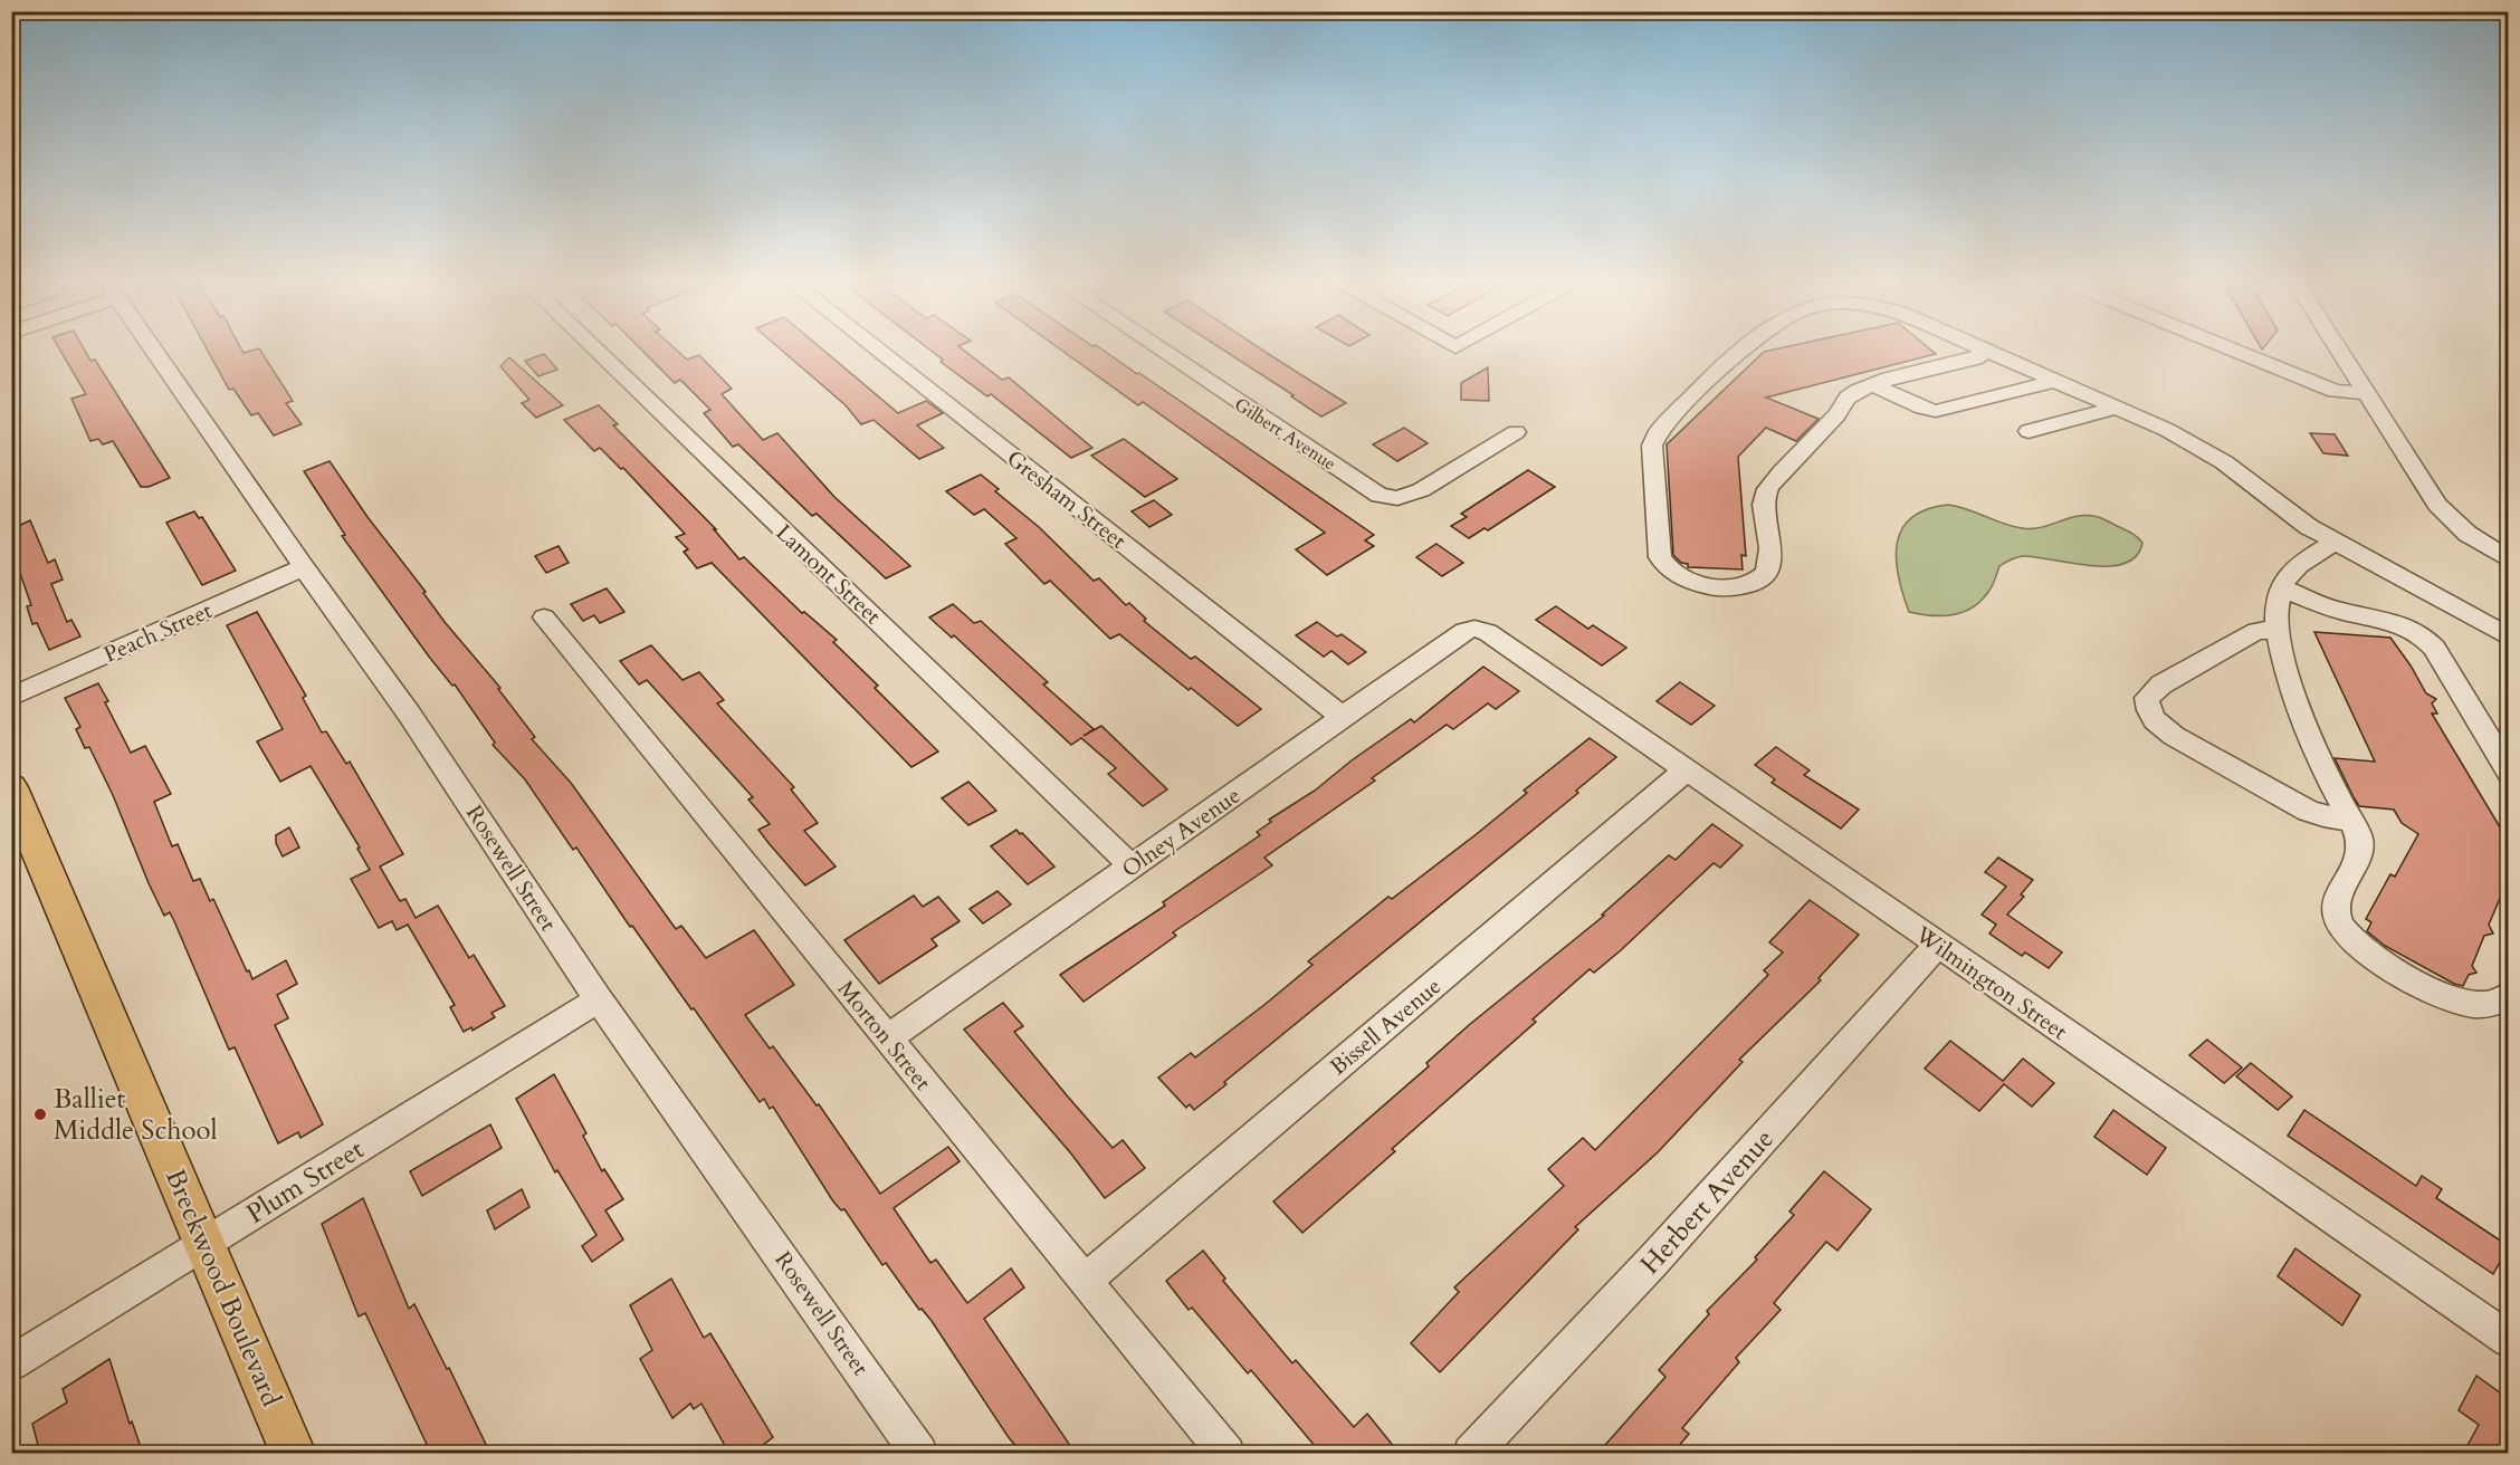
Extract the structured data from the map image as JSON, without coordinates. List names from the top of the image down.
{
  "streets": {
    "main road": ["Breckwood Boulevard"],
    "street": [
      "Gilbert Avenue",
      "Gresham Street",
      "Lamont Street",
      "Peach Street",
      "Olney Avenue",
      "Rosewell Street",
      "Wilmington Street",
      "Bissell Avenue",
      "Morton Street",
      "Plum Street",
      "Herbert Avenue"
    ]
  },
  "crossings": [
    ["Gresham Street", "Olney Avenue"],
    ["Lamont Street", "Olney Avenue"],
    ["Peach Street", "Rosewell Street"],
    ["Olney Avenue", "Wilmington Street"],
    ["Olney Avenue", "Morton Street"],
    ["Rosewell Street", "Plum Street"],
    ["Wilmington Street", "Bissell Avenue"],
    ["Wilmington Street", "Herbert Avenue"],
    ["Bissell Avenue", "Morton Street"],
    ["Plum Street", "Breckwood Boulevard"]
  ],
  "places": ["Balliet Middle School"]
}
